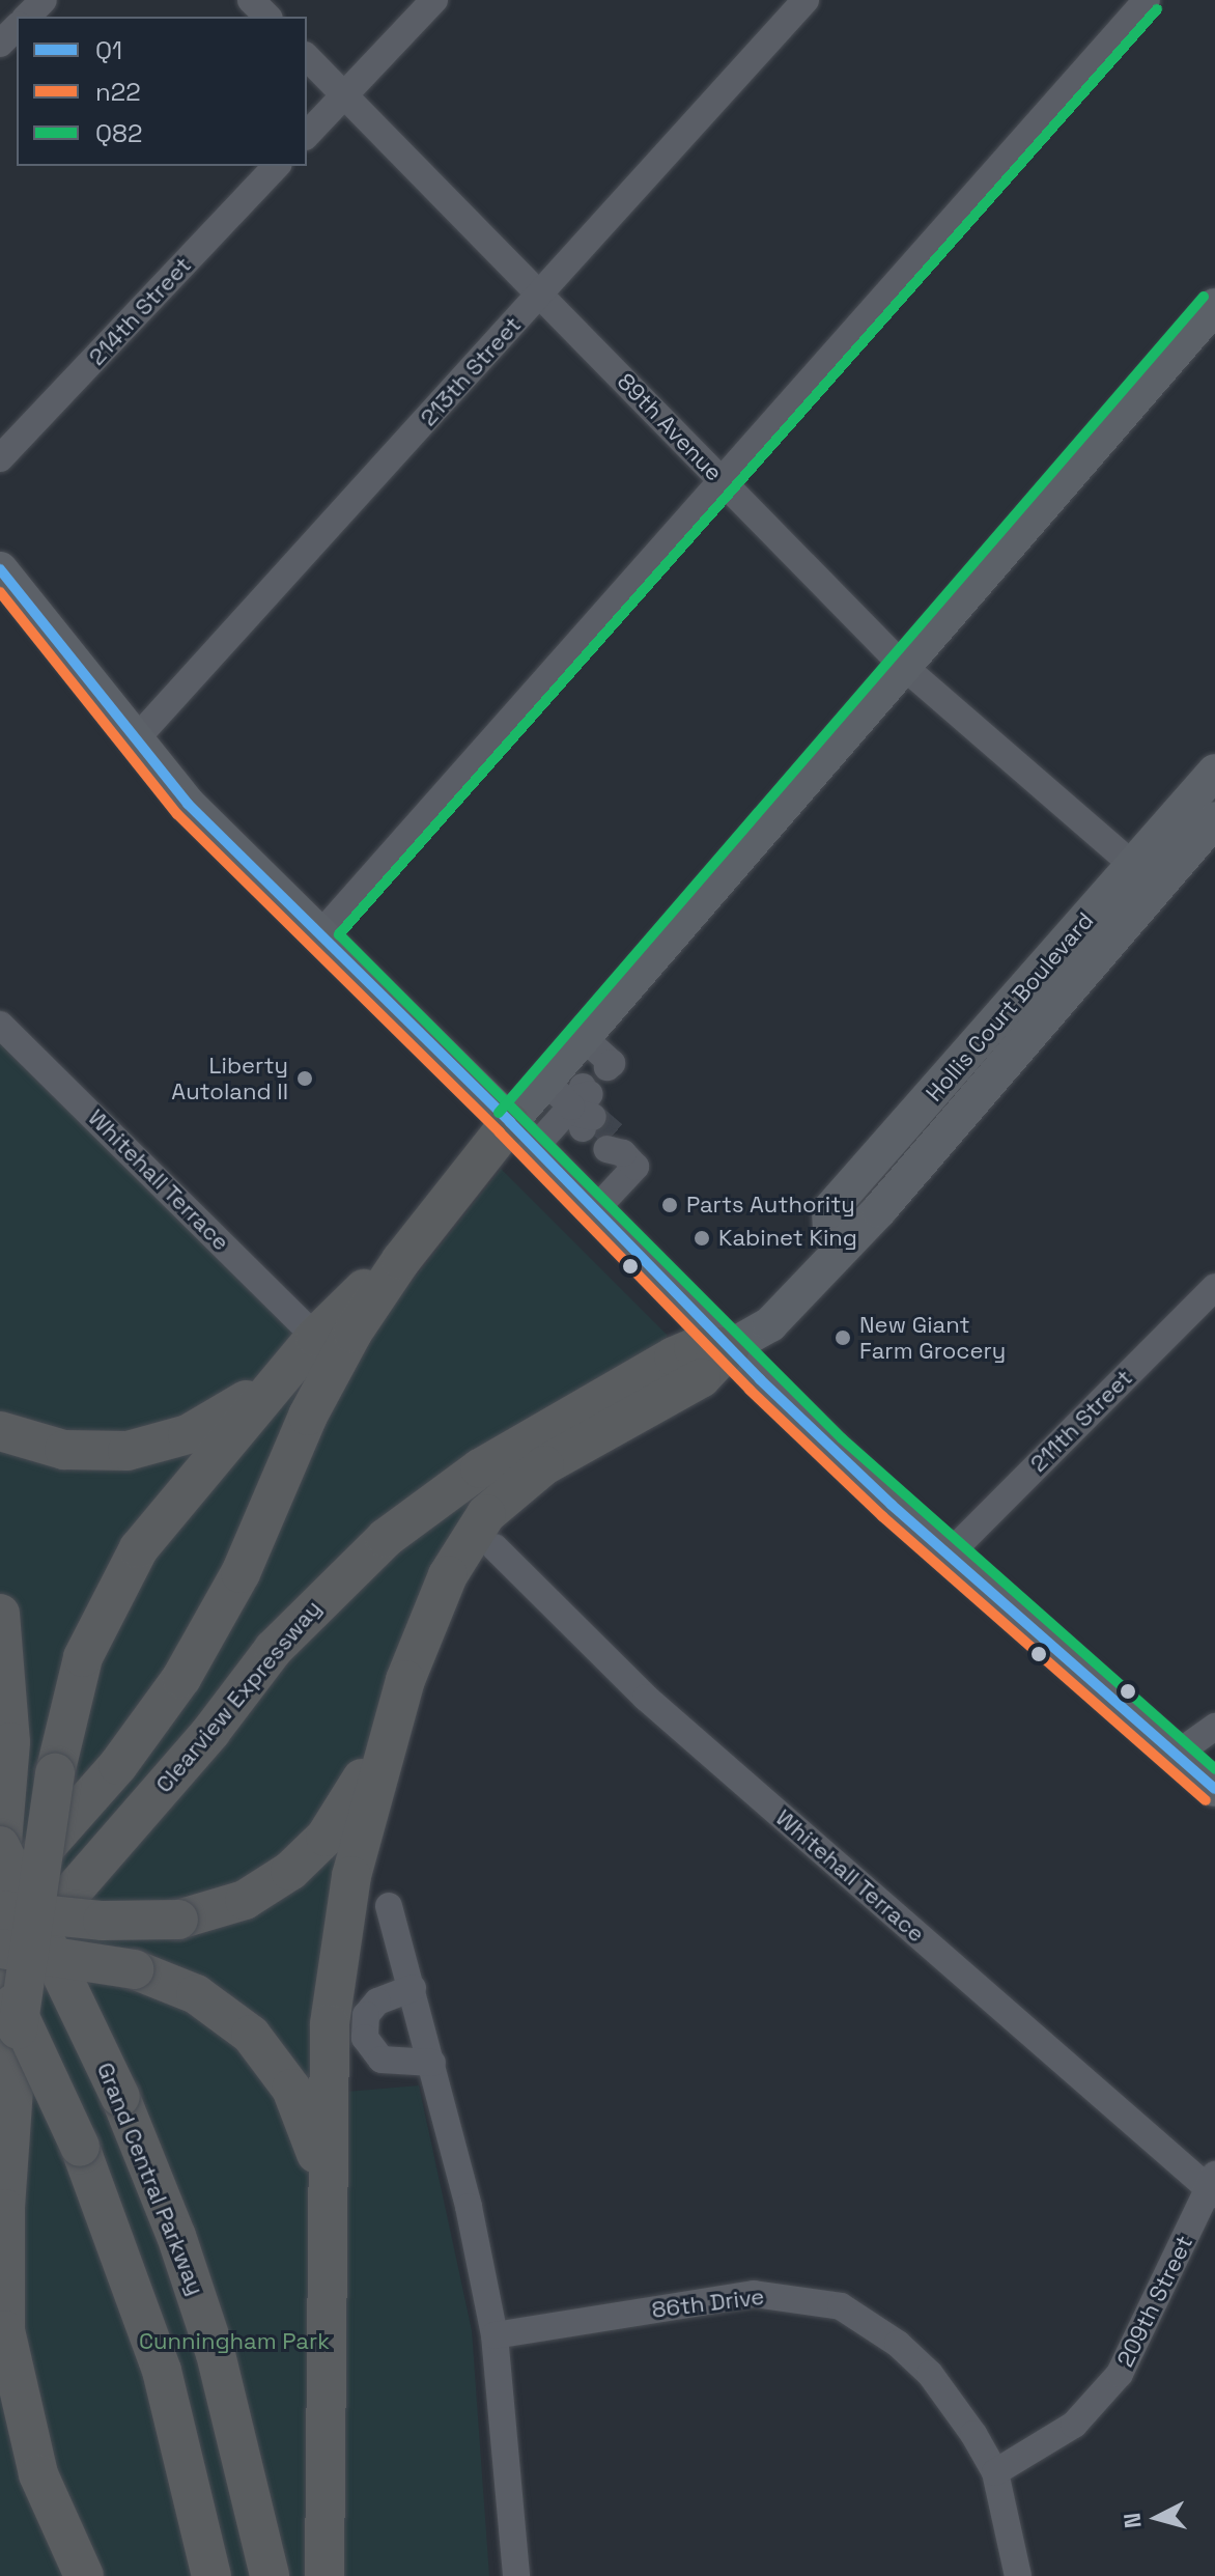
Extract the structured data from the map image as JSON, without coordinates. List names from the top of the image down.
{
  "streets": {
    "highway": ["Clearview Expressway", "Grand Central Parkway"],
    "main road": ["Hollis Court Boulevard"],
    "street": [
      "214th Street",
      "213th Street",
      "89th Avenue",
      "Whitehall Terrace",
      "211th Street",
      "209th Street",
      "86th Drive"
    ]
  },
  "crossings": [
    ["213th Street", "89th Avenue"],
    ["89th Avenue", "Hollis Court Boulevard"],
    ["Hollis Court Boulevard", "Clearview Expressway"],
    ["Whitehall Terrace", "209th Street"],
    ["209th Street", "86th Drive"]
  ],
  "parks": ["Cunningham Park"],
  "places": [
    "Liberty Autoland II",
    "Parts Authority",
    "Kabinet King",
    "New Giant Farm Grocery"
  ],
  "lines": ["transit line Q82", "transit line Q1", "transit line n22"],
  "legend": ["Q1", "n22", "Q82"],
  "north": "left"
}
